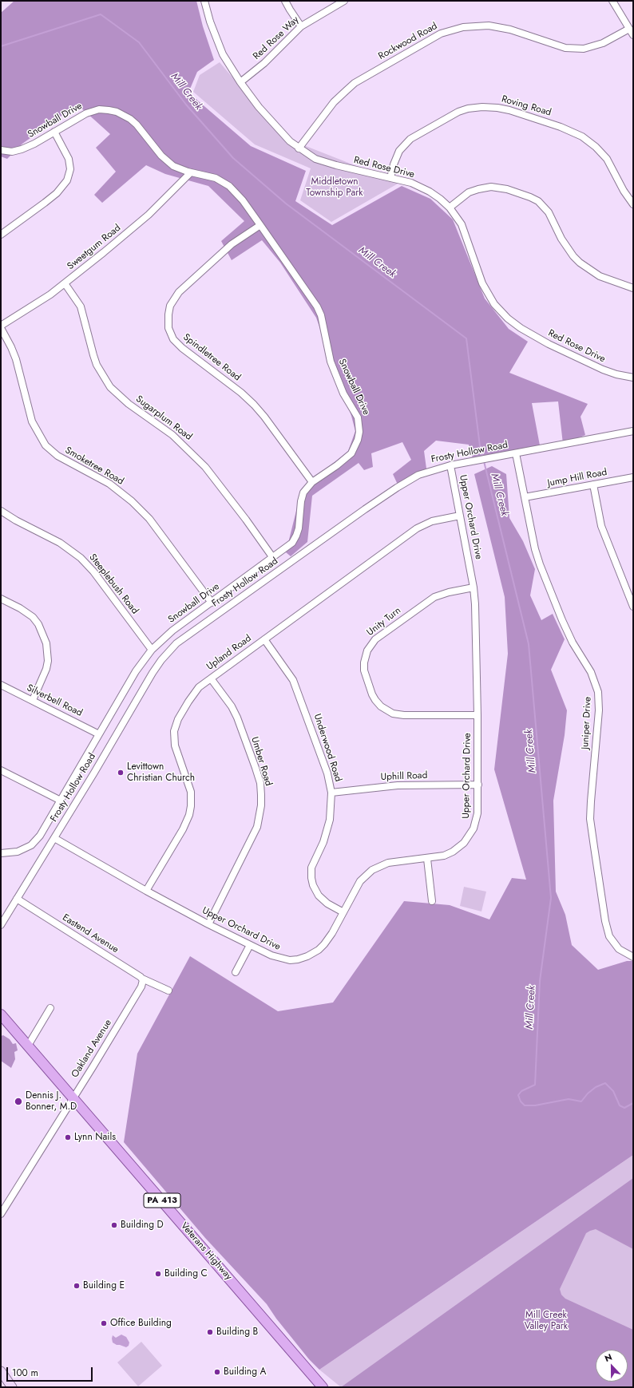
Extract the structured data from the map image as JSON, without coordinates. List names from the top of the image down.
{
  "streets": {
    "main road": ["PA 413", "Veterans Highway"],
    "street": [
      "Red Rose Way",
      "Rockwood Road",
      "Roving Road",
      "Snowball Drive",
      "Red Rose Drive",
      "Sweetgum Road",
      "Spindletree Road",
      "Sugarplum Road",
      "Frosty Hollow Road",
      "Smoketree Road",
      "Jump Hill Road",
      "Upper Orchard Drive",
      "Steeplebush Road",
      "Unity Turn",
      "Upland Road",
      "Silverbell Road",
      "Juniper Drive",
      "Underwood Road",
      "Umber Road",
      "Uphill Road",
      "Eastend Avenue",
      "Oakland Avenue"
    ]
  },
  "crossings": [
    ["Red Rose Way", "Red Rose Drive"],
    ["Rockwood Road", "Red Rose Drive"],
    ["Roving Road", "Red Rose Drive"],
    ["Snowball Drive", "Sweetgum Road"],
    ["Snowball Drive", "Spindletree Road"],
    ["Snowball Drive", "Sugarplum Road"],
    ["Snowball Drive", "Smoketree Road"],
    ["Snowball Drive", "Steeplebush Road"],
    ["Snowball Drive", "Silverbell Road"],
    ["Sweetgum Road", "Sugarplum Road"],
    ["Frosty Hollow Road", "Upper Orchard Drive"],
    ["Frosty Hollow Road", "Juniper Drive"],
    ["Frosty Hollow Road", "Eastend Avenue"],
    ["Jump Hill Road", "Juniper Drive"],
    ["Upper Orchard Drive", "Unity Turn"],
    ["Upper Orchard Drive", "Upland Road"],
    ["Upper Orchard Drive", "Underwood Road"],
    ["Upper Orchard Drive", "Umber Road"],
    ["Upper Orchard Drive", "Uphill Road"],
    ["Upland Road", "Underwood Road"],
    ["Upland Road", "Umber Road"],
    ["Underwood Road", "Uphill Road"],
    ["Eastend Avenue", "Oakland Avenue"],
    ["Oakland Avenue", "Veterans Highway"]
  ],
  "water": ["Mill Creek"],
  "parks": ["Middletown Township Park", "Mill Creek Valley Park"],
  "places": [
    "Levittown Christian Church",
    "Dennis J. Bonner, M.D",
    "Lynn Nails",
    "Building D",
    "Building C",
    "Building E",
    "Office Building",
    "Building B",
    "Building A"
  ],
  "scale_bar": "100 m",
  "north": "top"
}
